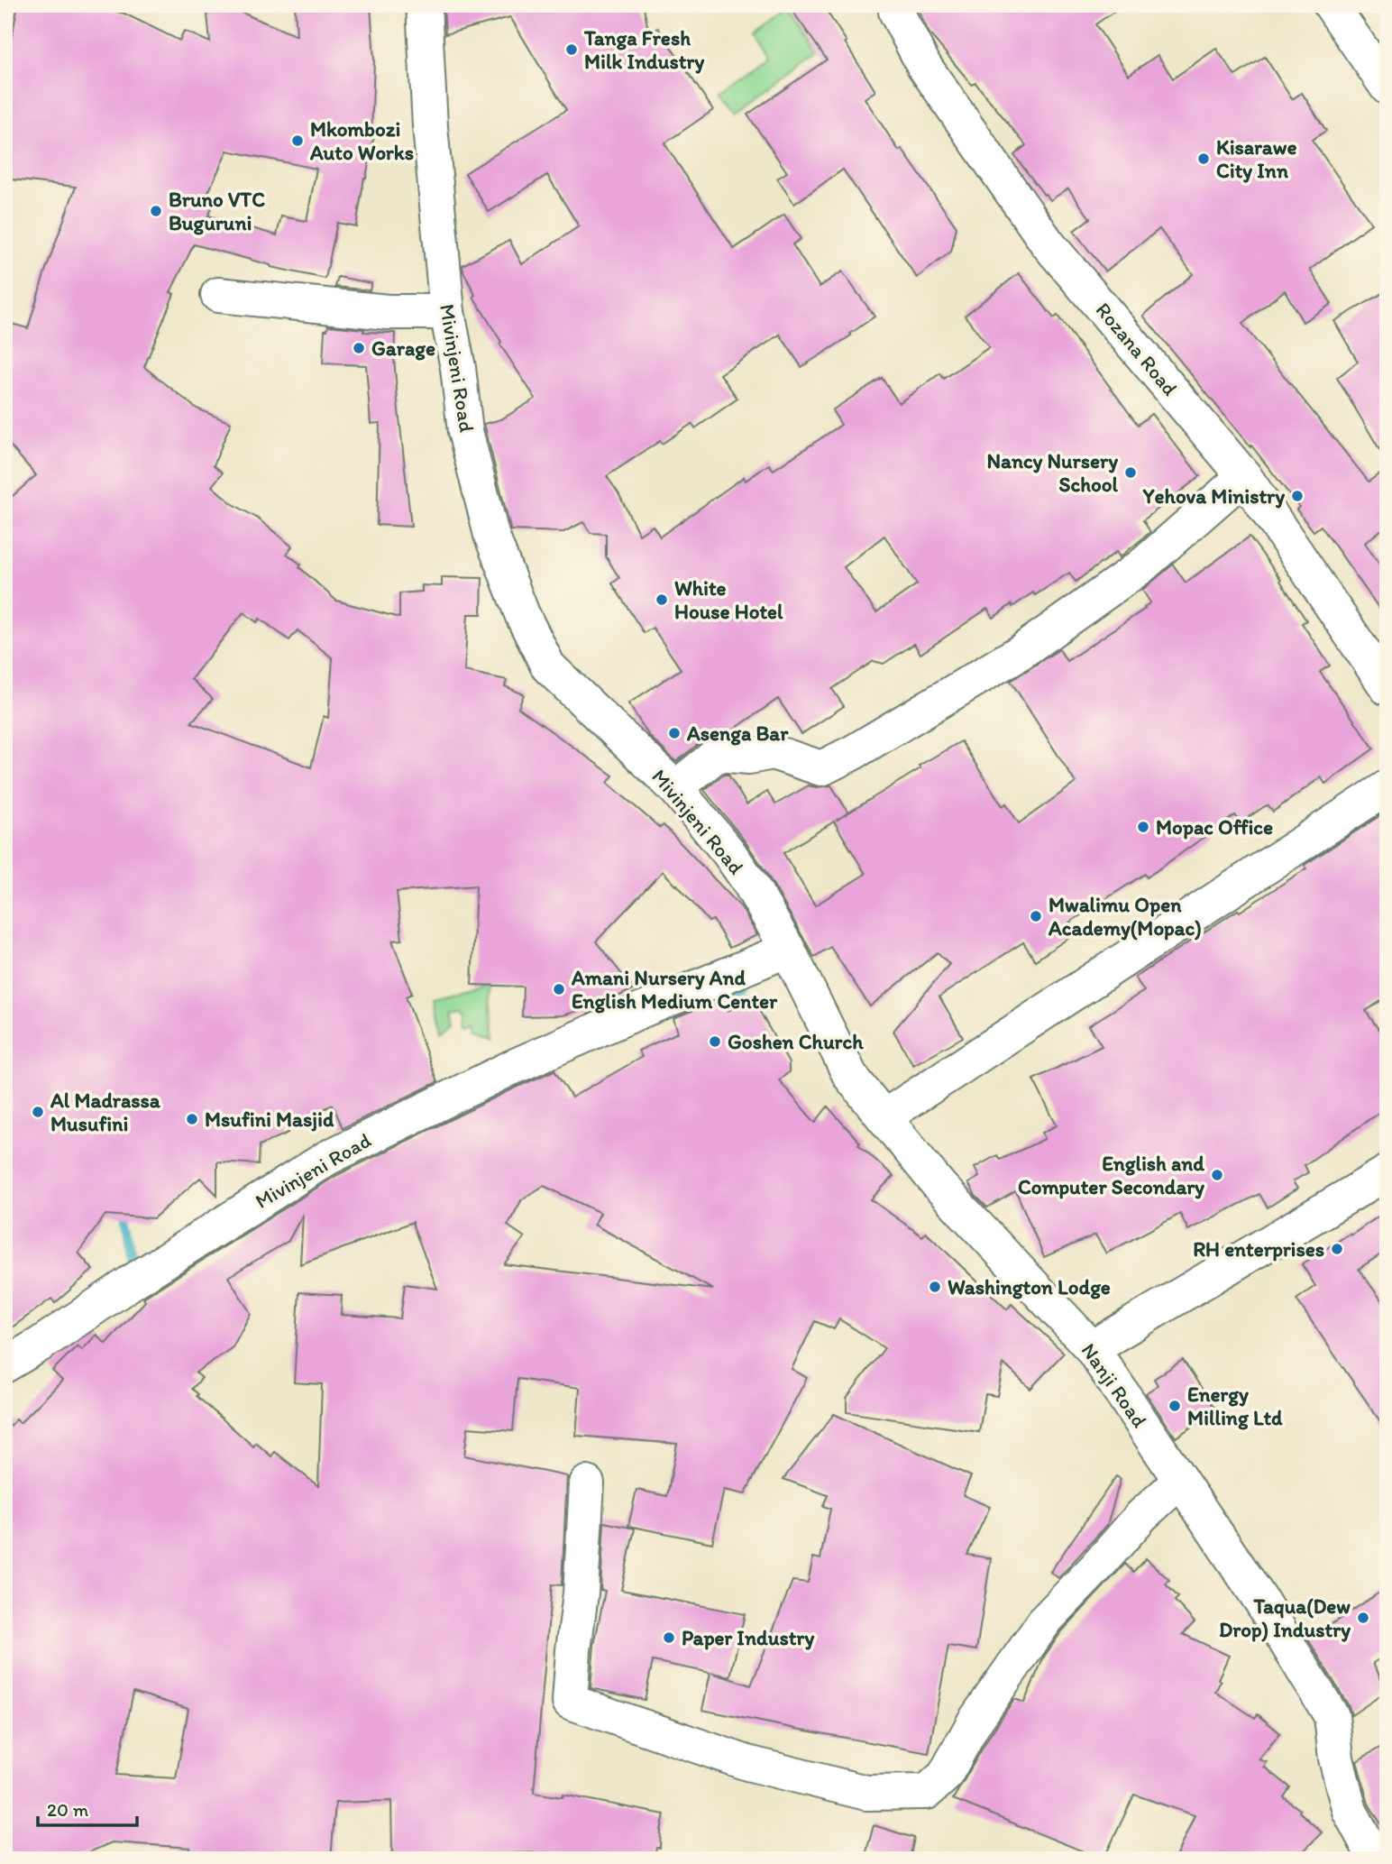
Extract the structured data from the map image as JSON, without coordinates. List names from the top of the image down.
{
  "streets": {
    "street": ["Rozana Road", "Mivinjeni Road", "Nanji Road"]
  },
  "crossings": [
    ["Mivinjeni Road", "Nanji Road"]
  ],
  "places": [
    "Tanga Fresh Milk Industry",
    "Mkombozi Auto Works",
    "Kisarawe City Inn",
    "Bruno VTC Buguruni",
    "Garage",
    "Nancy Nursery School",
    "Yehova Ministry",
    "White House Hotel",
    "Asenga Bar",
    "Mopac Office",
    "Mwalimu Open Academy(Mopac)",
    "Amani Nursery And English Medium Center",
    "Goshen Church",
    "Al Madrassa Musufini",
    "Msufini Masjid",
    "English and Computer Secondary",
    "RH enterprises",
    "Washington Lodge",
    "Energy Milling Ltd",
    "Taqua(Dew Drop) Industry",
    "Paper Industry"
  ],
  "scale_bar": "20 m"
}
